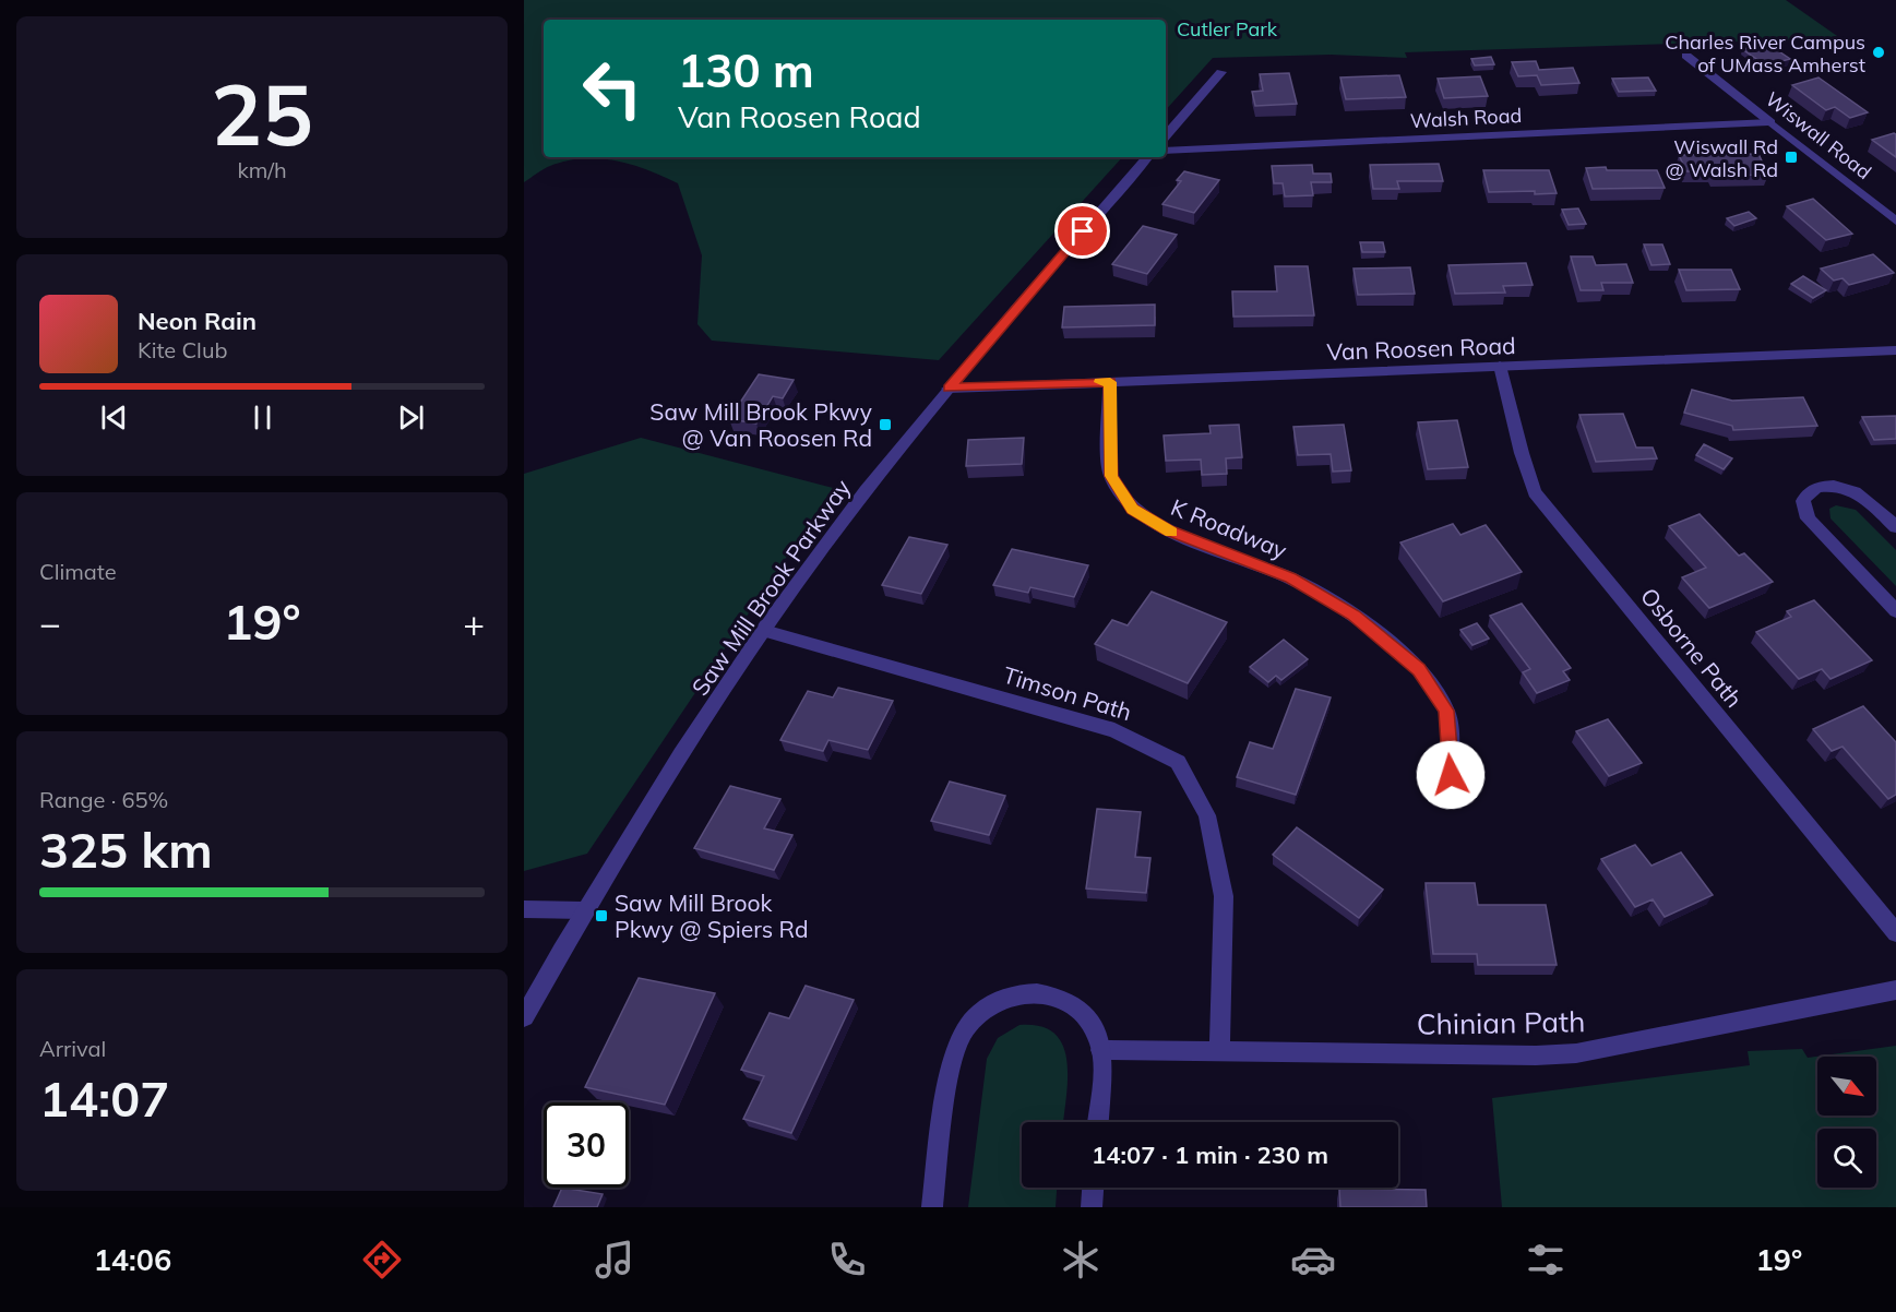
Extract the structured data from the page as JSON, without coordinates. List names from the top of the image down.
{
  "streets": {
    "street": [
      "Walsh Road",
      "Wiswall Road",
      "Van Roosen Road",
      "K Roadway",
      "Saw Mill Brook Parkway",
      "Osborne Path",
      "Timson Path",
      "Chinian Path"
    ]
  },
  "crossings": [
    ["Walsh Road", "Wiswall Road"],
    ["Van Roosen Road", "K Roadway"],
    ["Van Roosen Road", "Saw Mill Brook Parkway"],
    ["Van Roosen Road", "Osborne Path"],
    ["Saw Mill Brook Parkway", "Timson Path"],
    ["Timson Path", "Chinian Path"]
  ],
  "parks": ["Cutler Park"],
  "places": {
    "other": ["Charles River Campus of UMass Amherst"],
    "transit": ["Wiswall Rd @ Walsh Rd", "Saw Mill Brook Pkwy @ Van Roosen Rd", "Saw Mill Brook Pkwy @ Spiers Rd"]
  },
  "north": "bottom right",
  "page": {
    "tile": [
      ["25", "km/h"],
      "Climate",
      ["Range · 65%", "325 km"],
      ["Arrival", "14:07"]
    ],
    "turn": ["130 m", "Van Roosen Road"],
    "song": ["Neon Rain", "Kite Club"],
    "heat": ["−", "19°", "+"],
    "limit": "30",
    "trip": "14:07 · 1 min · 230 m",
    "tabs": ["14:06", "19°"]
  }
}
